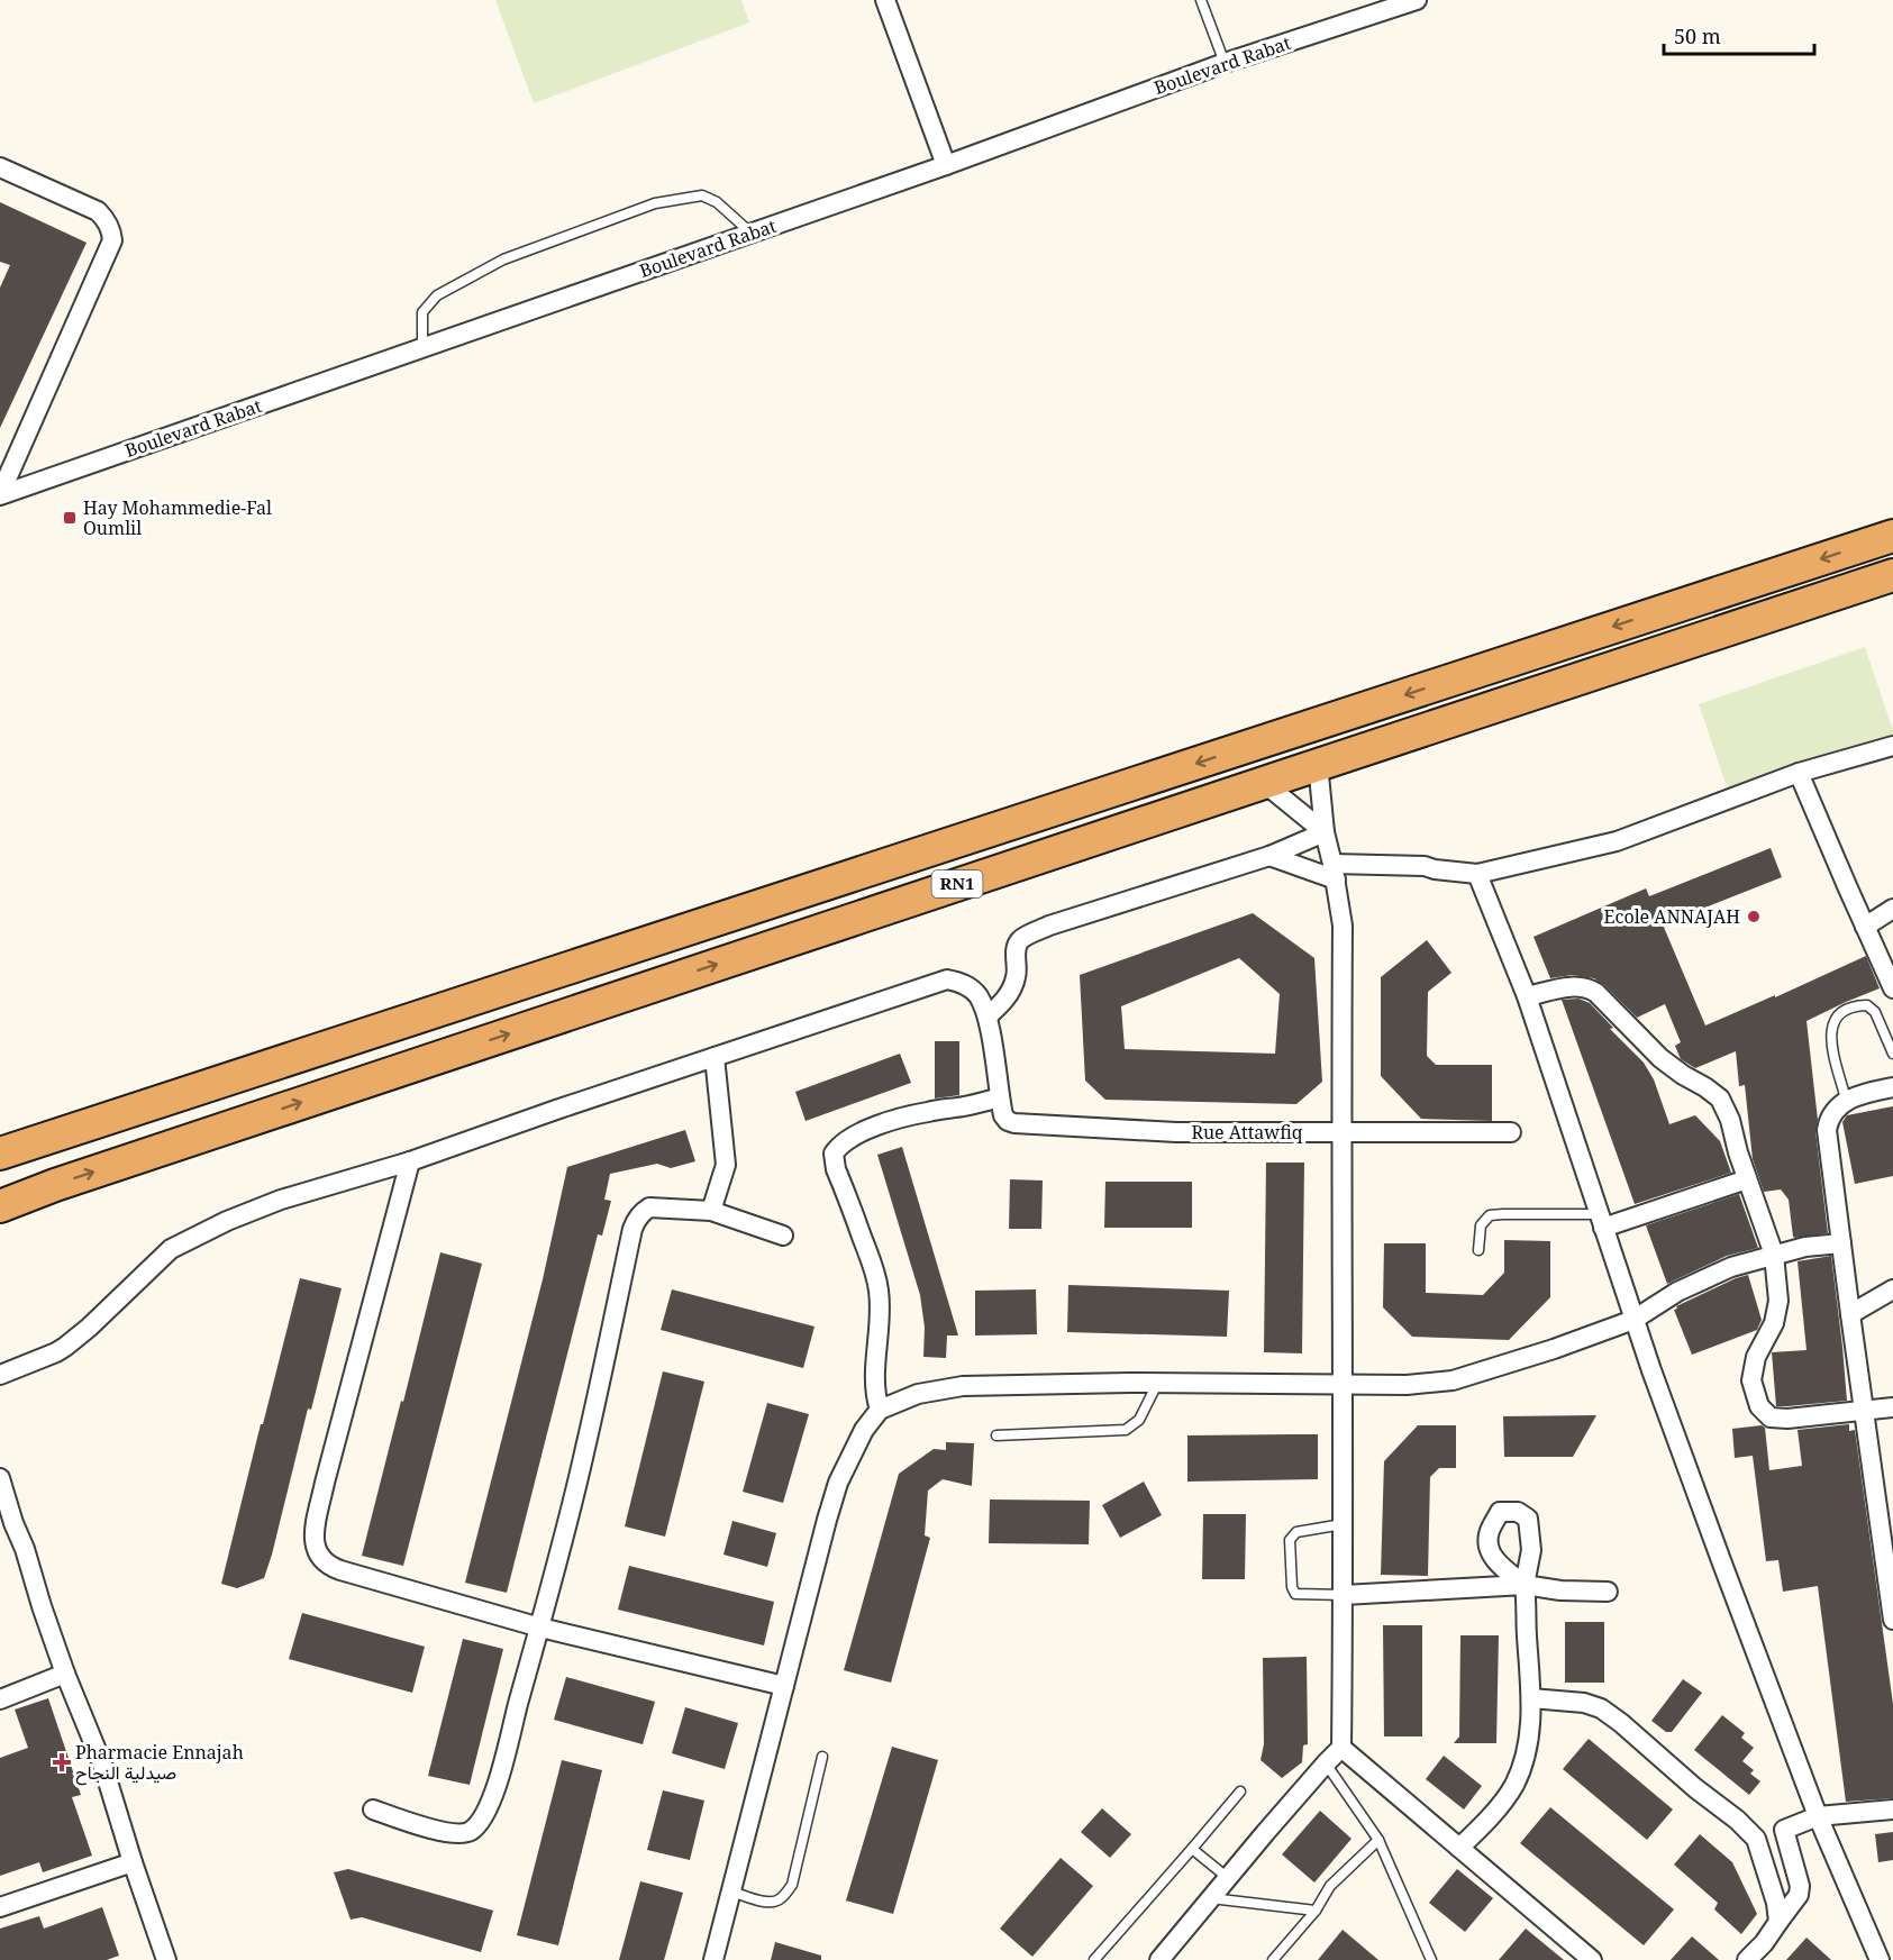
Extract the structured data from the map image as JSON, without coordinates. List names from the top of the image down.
{
  "streets": {
    "highway": ["RN1"],
    "street": ["Boulevard Rabat", "Rue Attawfiq"]
  },
  "places": {
    "transit": ["Hay Mohammedie-Fal Oumlil"],
    "other": ["Ecole ANNAJAH"],
    "health": ["Pharmacie Ennajah صيدلية النجاح"]
  },
  "scale_bar": "50 m"
}
